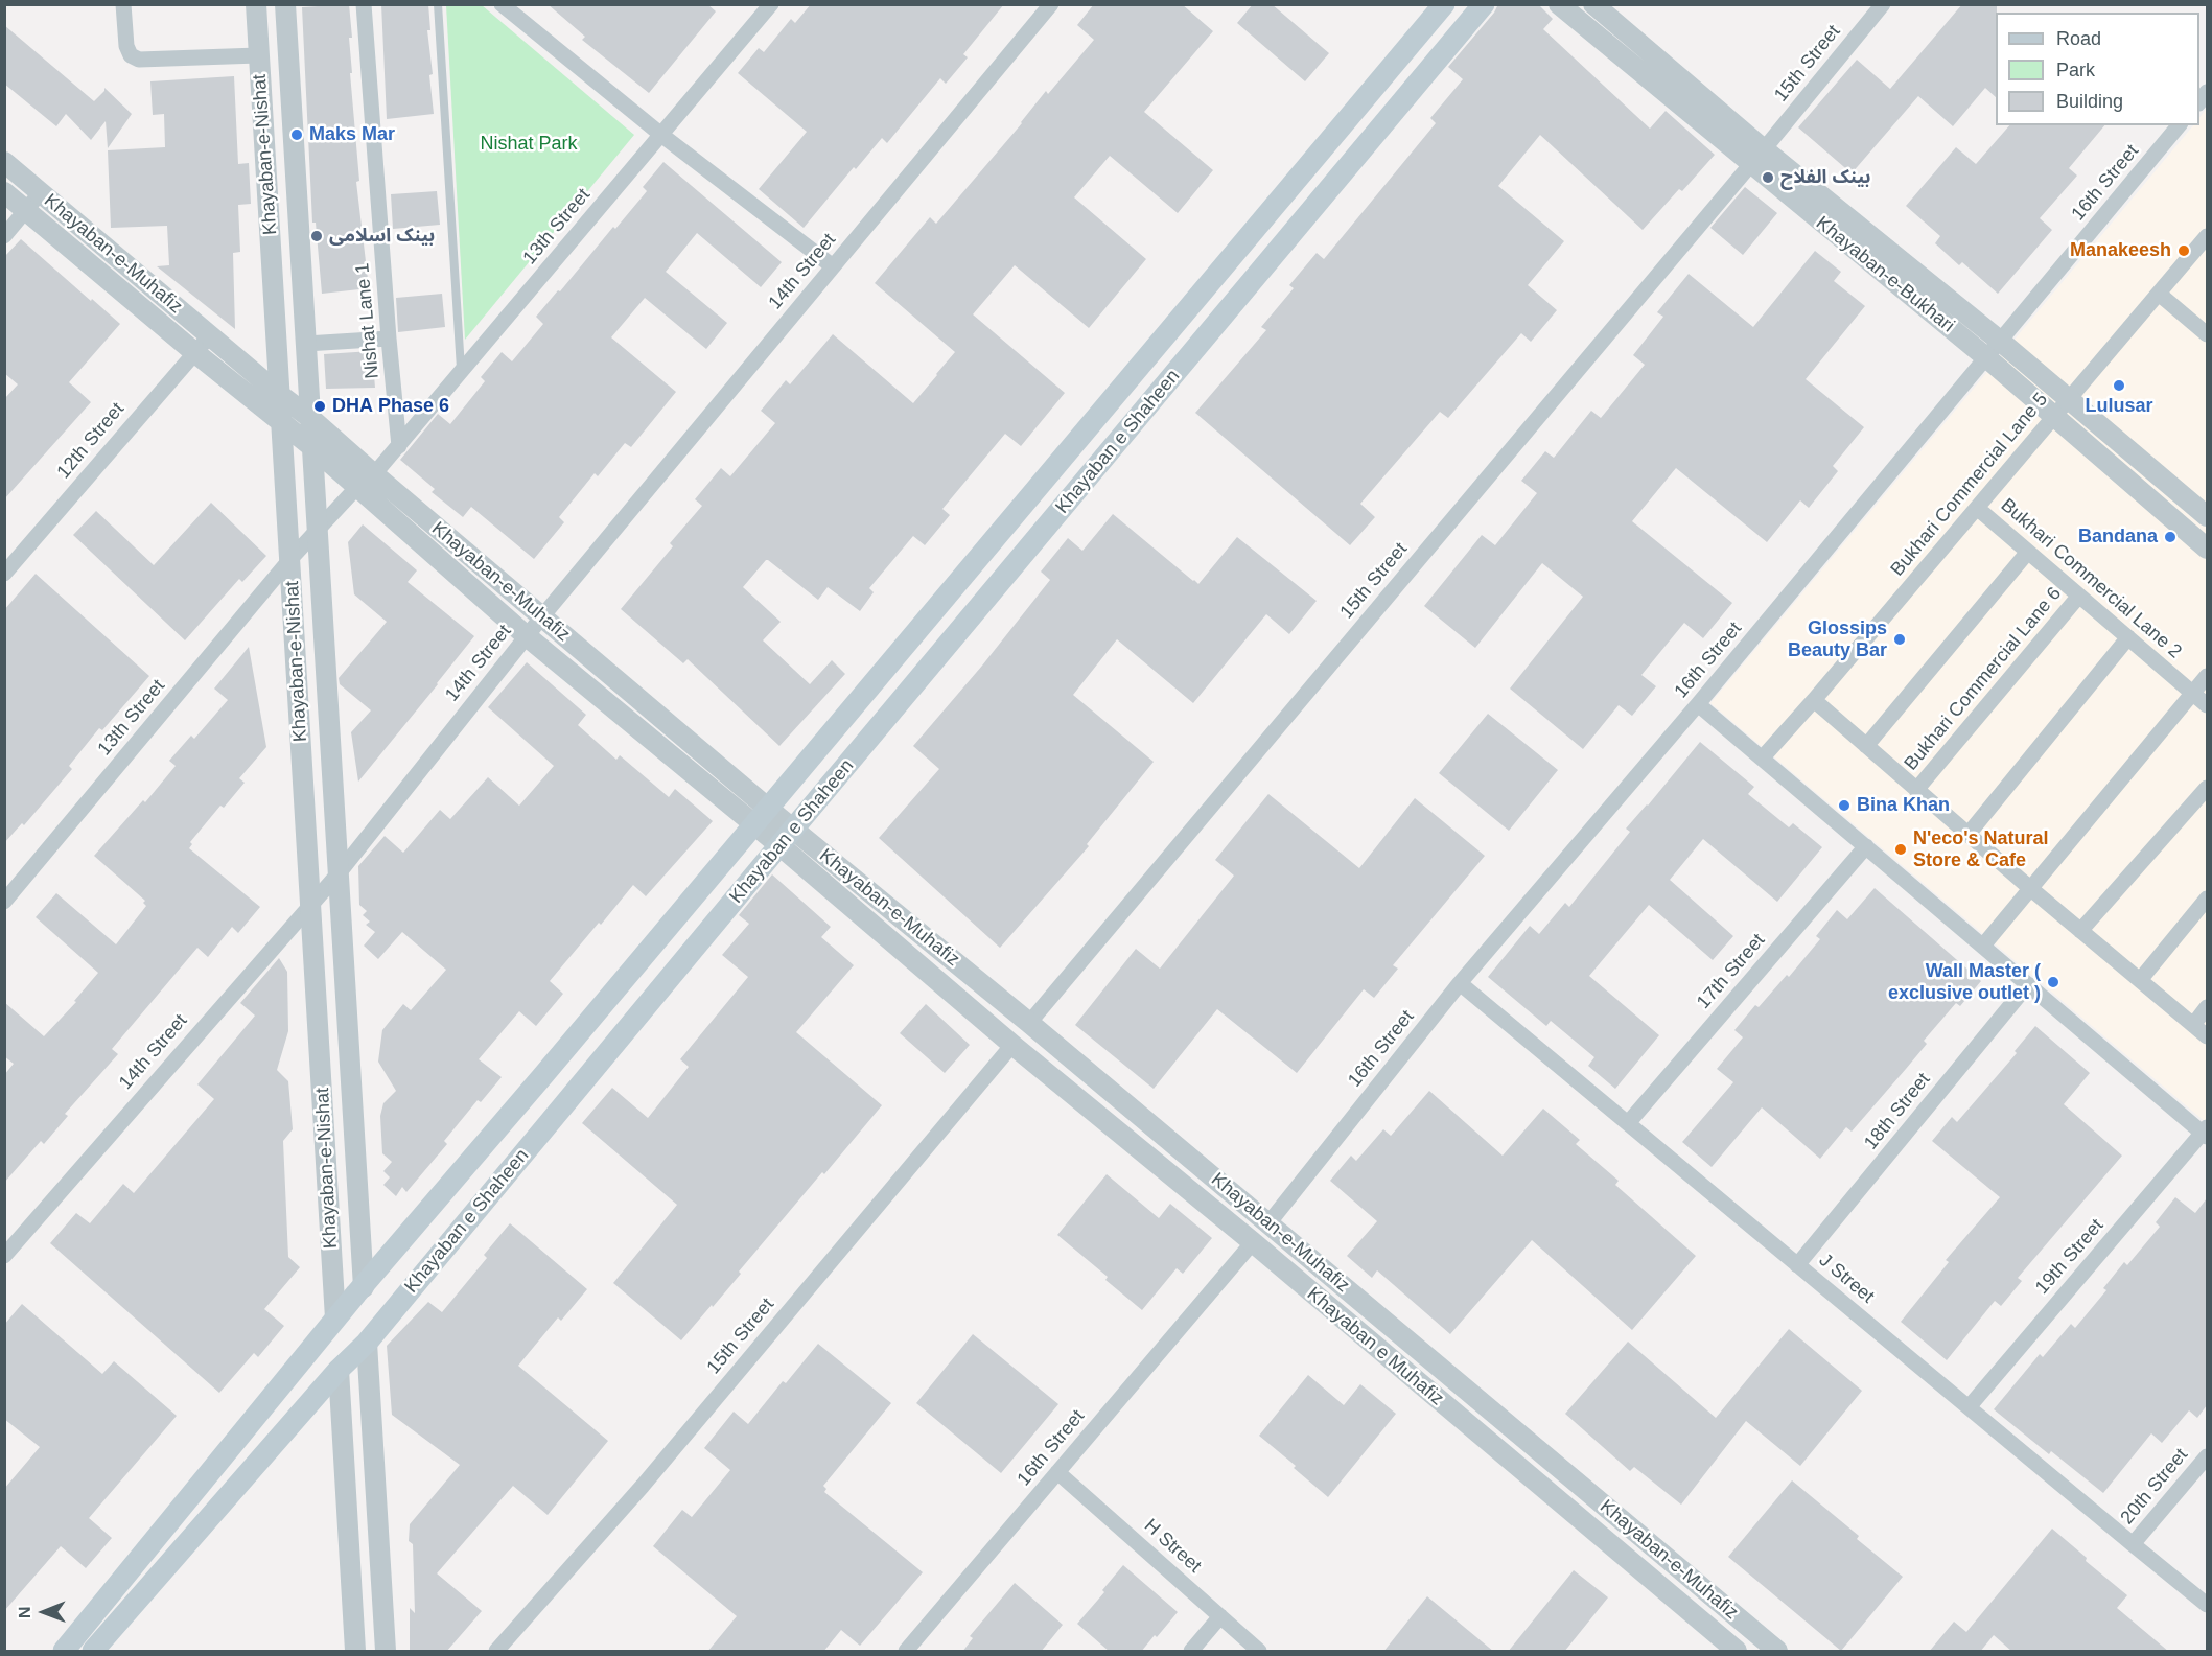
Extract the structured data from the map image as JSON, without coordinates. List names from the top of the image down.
{
  "streets": {
    "main road": ["Khayaban e Shaheen"],
    "street": [
      "15th Street",
      "Khayaban-e-Nishat",
      "16th Street",
      "13th Street",
      "Khayaban-e-Muhafiz",
      "14th Street",
      "Khayaban-e-Bukhari",
      "Nishat Lane 1",
      "12th Street",
      "Bukhari Commercial Lane 5",
      "Bukhari Commercial Lane 2",
      "Bukhari Commercial Lane 6",
      "17th Street",
      "18th Street",
      "19th Street",
      "J Street",
      "Khayaban e Muhafiz",
      "20th Street",
      "H Street"
    ]
  },
  "crossings": [
    ["15th Street", "Khayaban-e-Muhafiz"],
    ["15th Street", "Khayaban-e-Bukhari"],
    ["15th Street", "Khayaban e Muhafiz"],
    ["Khayaban-e-Nishat", "13th Street"],
    ["Khayaban-e-Nishat", "Khayaban-e-Muhafiz"],
    ["Khayaban-e-Nishat", "14th Street"],
    ["Khayaban-e-Nishat", "Khayaban e Shaheen"],
    ["16th Street", "Khayaban-e-Muhafiz"],
    ["16th Street", "Khayaban-e-Bukhari"],
    ["16th Street", "J Street"],
    ["16th Street", "Khayaban e Muhafiz"],
    ["16th Street", "H Street"],
    ["13th Street", "Khayaban-e-Muhafiz"],
    ["13th Street", "Nishat Lane 1"],
    ["Khayaban-e-Muhafiz", "14th Street"],
    ["Khayaban-e-Muhafiz", "12th Street"],
    ["Khayaban-e-Muhafiz", "Khayaban e Shaheen"],
    ["Khayaban-e-Muhafiz", "Khayaban e Muhafiz"],
    ["Khayaban-e-Bukhari", "Bukhari Commercial Lane 5"],
    ["Bukhari Commercial Lane 5", "Bukhari Commercial Lane 2"],
    ["Bukhari Commercial Lane 2", "Bukhari Commercial Lane 6"],
    ["17th Street", "J Street"],
    ["18th Street", "J Street"],
    ["19th Street", "J Street"],
    ["J Street", "20th Street"]
  ],
  "parks": ["Nishat Park"],
  "places": [
    "Maks Mar",
    "بینک الفلاح",
    "بینک اسلامی",
    "Manakeesh",
    "Lulusar",
    "DHA Phase 6",
    "Bandana",
    "Glossips Beauty Bar",
    "Bina Khan",
    "N'eco's Natural Store & Cafe",
    "Wall Master ( exclusive outlet )"
  ],
  "legend": ["Road", "Park", "Building"],
  "north": "left"
}
